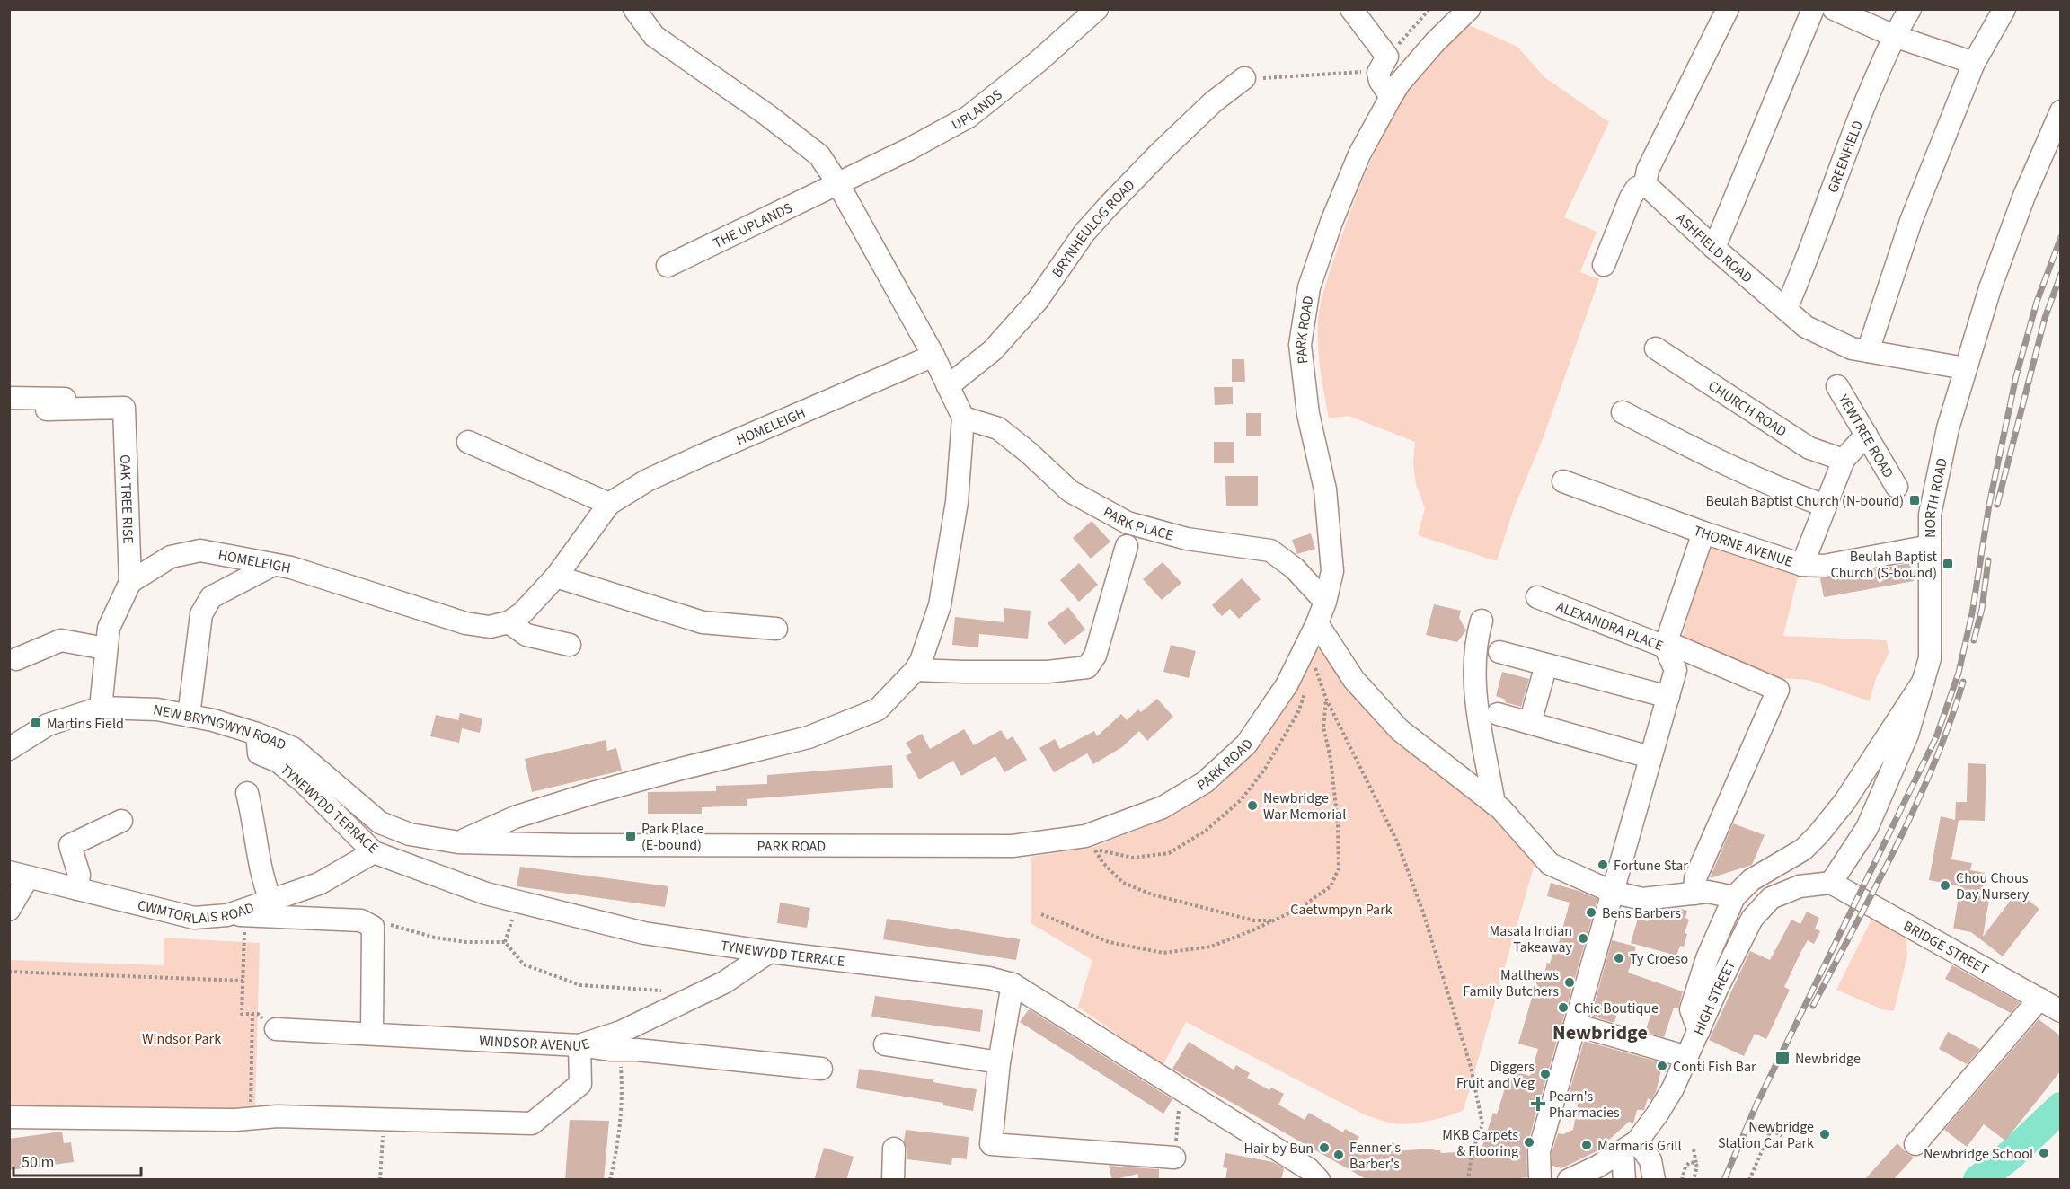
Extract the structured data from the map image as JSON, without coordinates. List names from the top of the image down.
{
  "streets": {
    "street": [
      "UPLANDS",
      "GREENFIELD",
      "THE UPLANDS",
      "BRYNHEULOG ROAD",
      "ASHFIELD ROAD",
      "PARK ROAD",
      "CHURCH ROAD",
      "HOMELEIGH",
      "YEWTREE ROAD",
      "NORTH ROAD",
      "OAK TREE RISE",
      "PARK PLACE",
      "THORNE AVENUE",
      "ALEXANDRA PLACE",
      "NEW BRYNGWYN ROAD",
      "TYNEWYDD TERRACE",
      "CWMTORLAIS ROAD",
      "BRIDGE STREET",
      "HIGH STREET",
      "WINDSOR AVENUE"
    ]
  },
  "crossings": [
    ["UPLANDS", "THE UPLANDS"],
    ["GREENFIELD", "ASHFIELD ROAD"],
    ["ASHFIELD ROAD", "NORTH ROAD"],
    ["PARK ROAD", "PARK PLACE"],
    ["PARK ROAD", "NEW BRYNGWYN ROAD"],
    ["HOMELEIGH", "OAK TREE RISE"],
    ["NORTH ROAD", "THORNE AVENUE"],
    ["NORTH ROAD", "BRIDGE STREET"],
    ["NORTH ROAD", "HIGH STREET"],
    ["NEW BRYNGWYN ROAD", "TYNEWYDD TERRACE"],
    ["TYNEWYDD TERRACE", "CWMTORLAIS ROAD"],
    ["TYNEWYDD TERRACE", "WINDSOR AVENUE"],
    ["BRIDGE STREET", "HIGH STREET"]
  ],
  "districts": ["Newbridge"],
  "parks": ["Caetwmpyn Park", "Windsor Park"],
  "places": {
    "transit": [
      "Beulah Baptist Church (N-bound)",
      "Beulah Baptist Church (S-bound)",
      "Martins Field",
      "Park Place (E-bound)",
      "Newbridge"
    ],
    "other": [
      "Newbridge War Memorial",
      "Fortune Star",
      "Chou Chous Day Nursery",
      "Bens Barbers",
      "Masala Indian Takeaway",
      "Ty Croeso",
      "Matthews Family Butchers",
      "Chic Boutique",
      "Conti Fish Bar",
      "Diggers Fruit and Veg",
      "Newbridge Station Car Park",
      "MKB Carpets & Flooring",
      "Marmaris Grill",
      "Hair by Bun",
      "Newbridge School",
      "Fenner's Barber's"
    ],
    "health": ["Pearn's Pharmacies"]
  },
  "scale_bar": "50 m"
}
